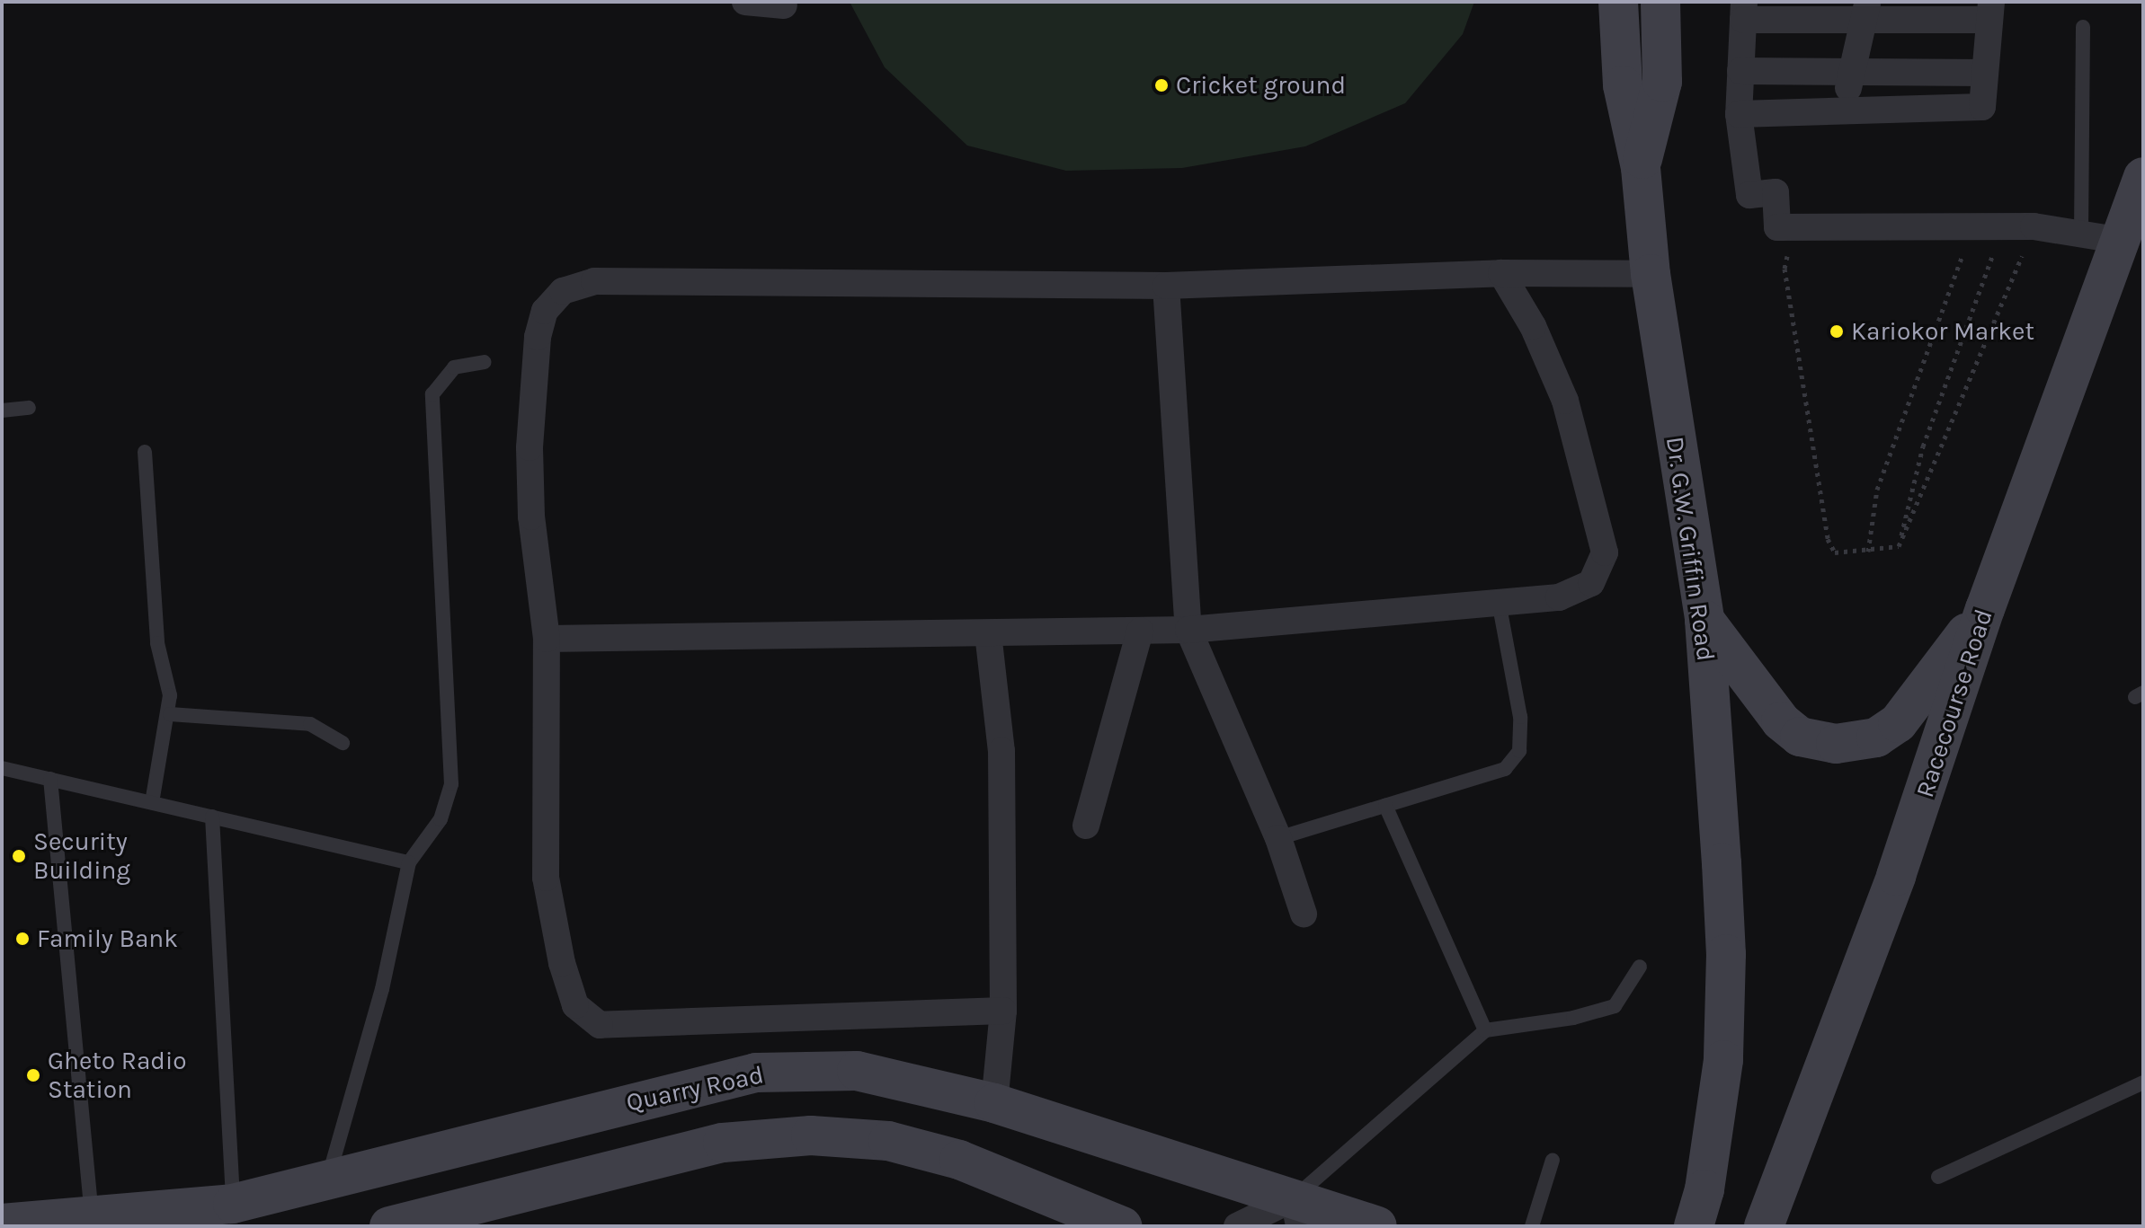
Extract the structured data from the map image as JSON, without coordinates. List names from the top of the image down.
{
  "streets": {
    "main road": ["Dr. G.W. Griffin Road", "Racecourse Road", "Quarry Road"]
  },
  "places": [
    "Cricket ground",
    "Kariokor Market",
    "Security Building",
    "Family Bank",
    "Gheto Radio Station"
  ]
}
